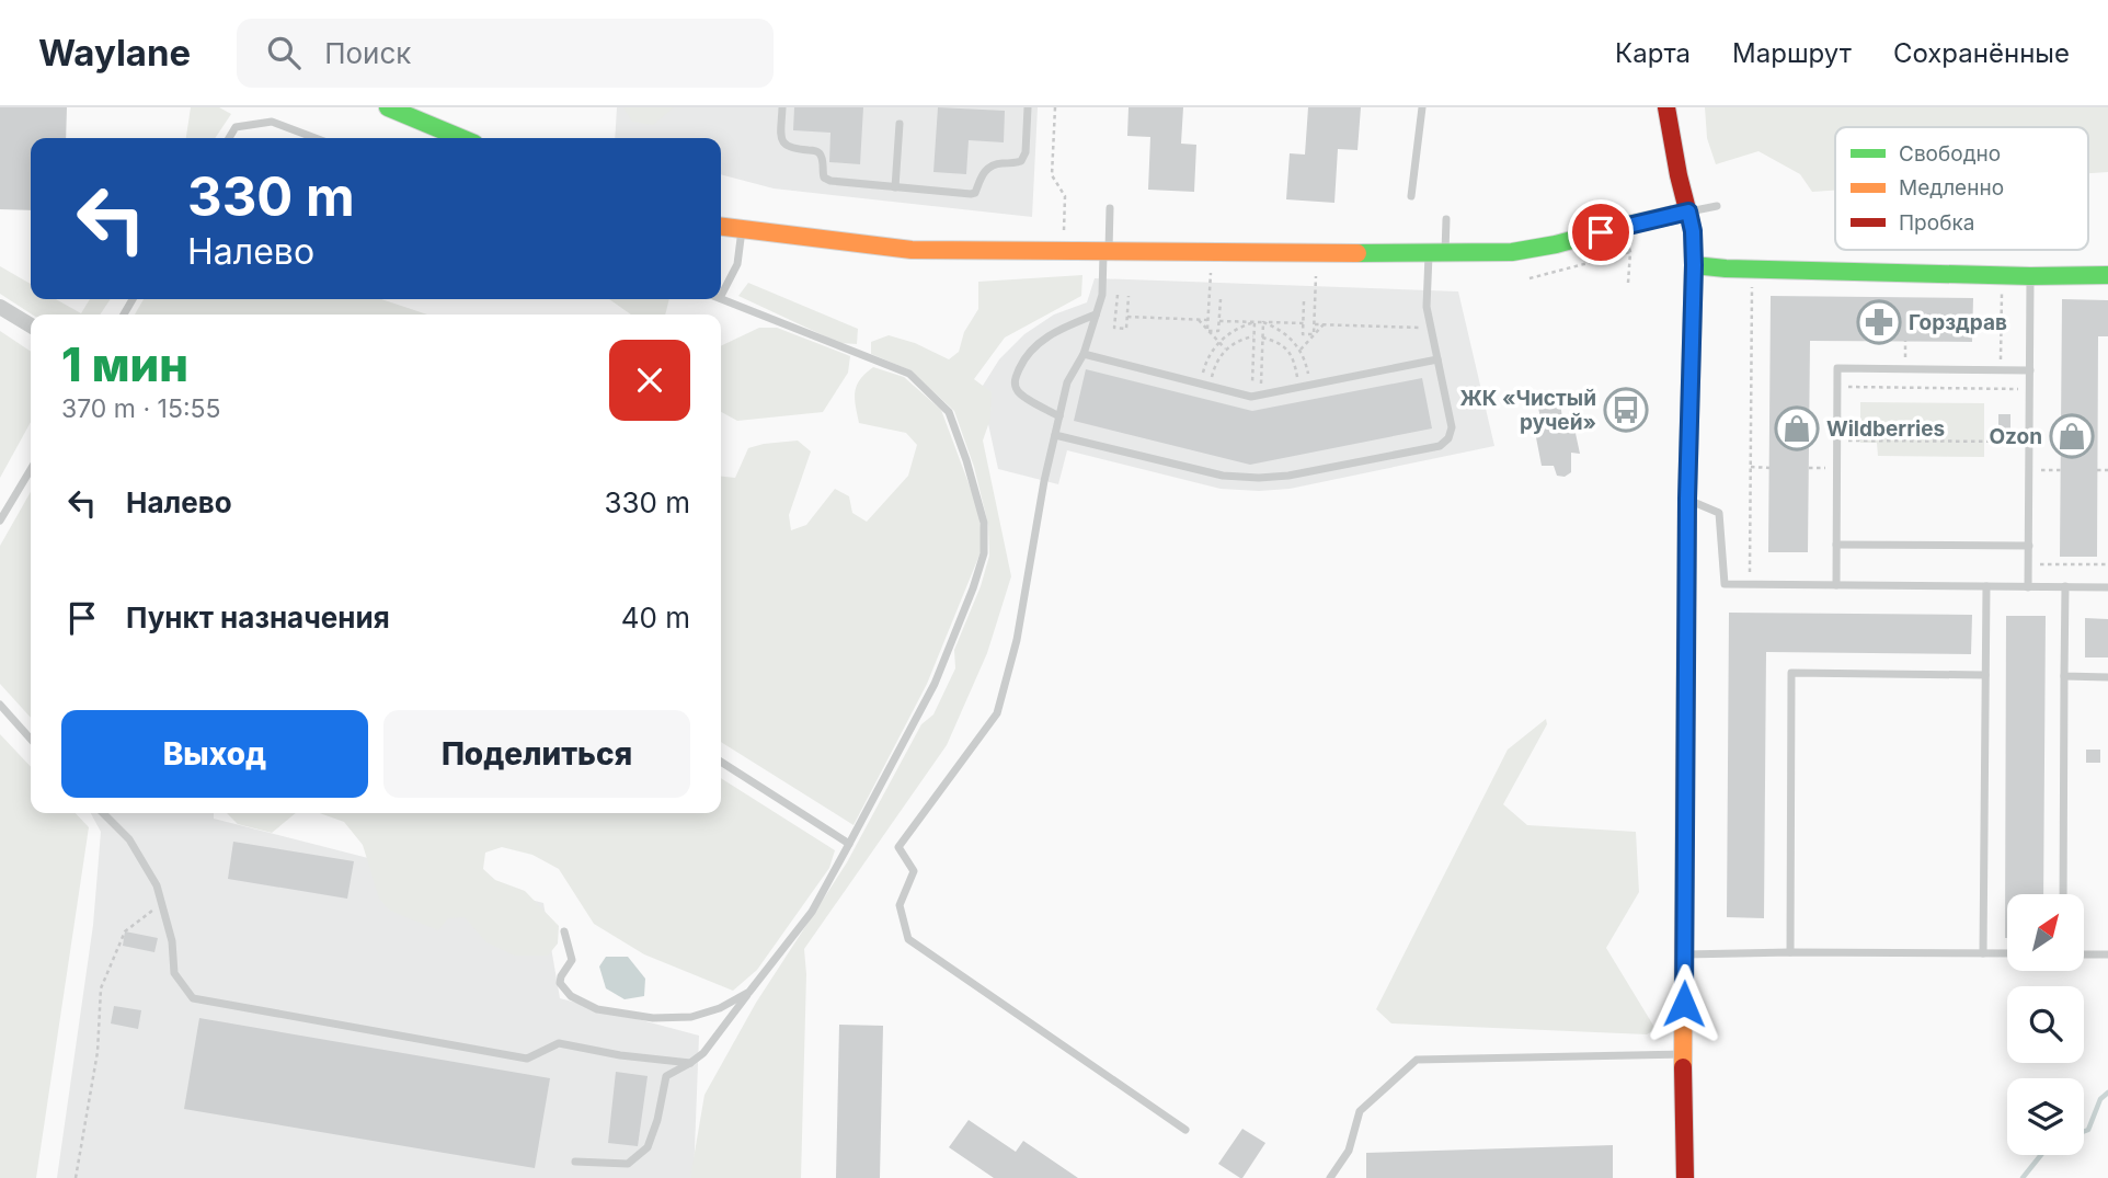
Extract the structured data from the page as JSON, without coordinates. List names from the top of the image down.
{
  "places": {
    "pharmacy": ["Горздрав"],
    "bus stop": ["ЖК «Чистый ручей»"],
    "shop": ["Wildberries", "Ozon"]
  },
  "legend": ["Свободно", "Медленно", "Пробка"],
  "north": "top right",
  "page": {
    "header": "Waylane",
    "search": "Поиск",
    "nav": ["Карта", "Маршрут", "Сохранённые"],
    "turn": ["330 m", "Налево"],
    "heading": ["1 мин", "370 m · 15:55"],
    "list": [
      {
        "name": "Налево",
        "value": "330 m"
      },
      {
        "name": "Пункт назначения",
        "value": "40 m"
      }
    ],
    "buttons": ["Выход", "Поделиться"]
  }
}
